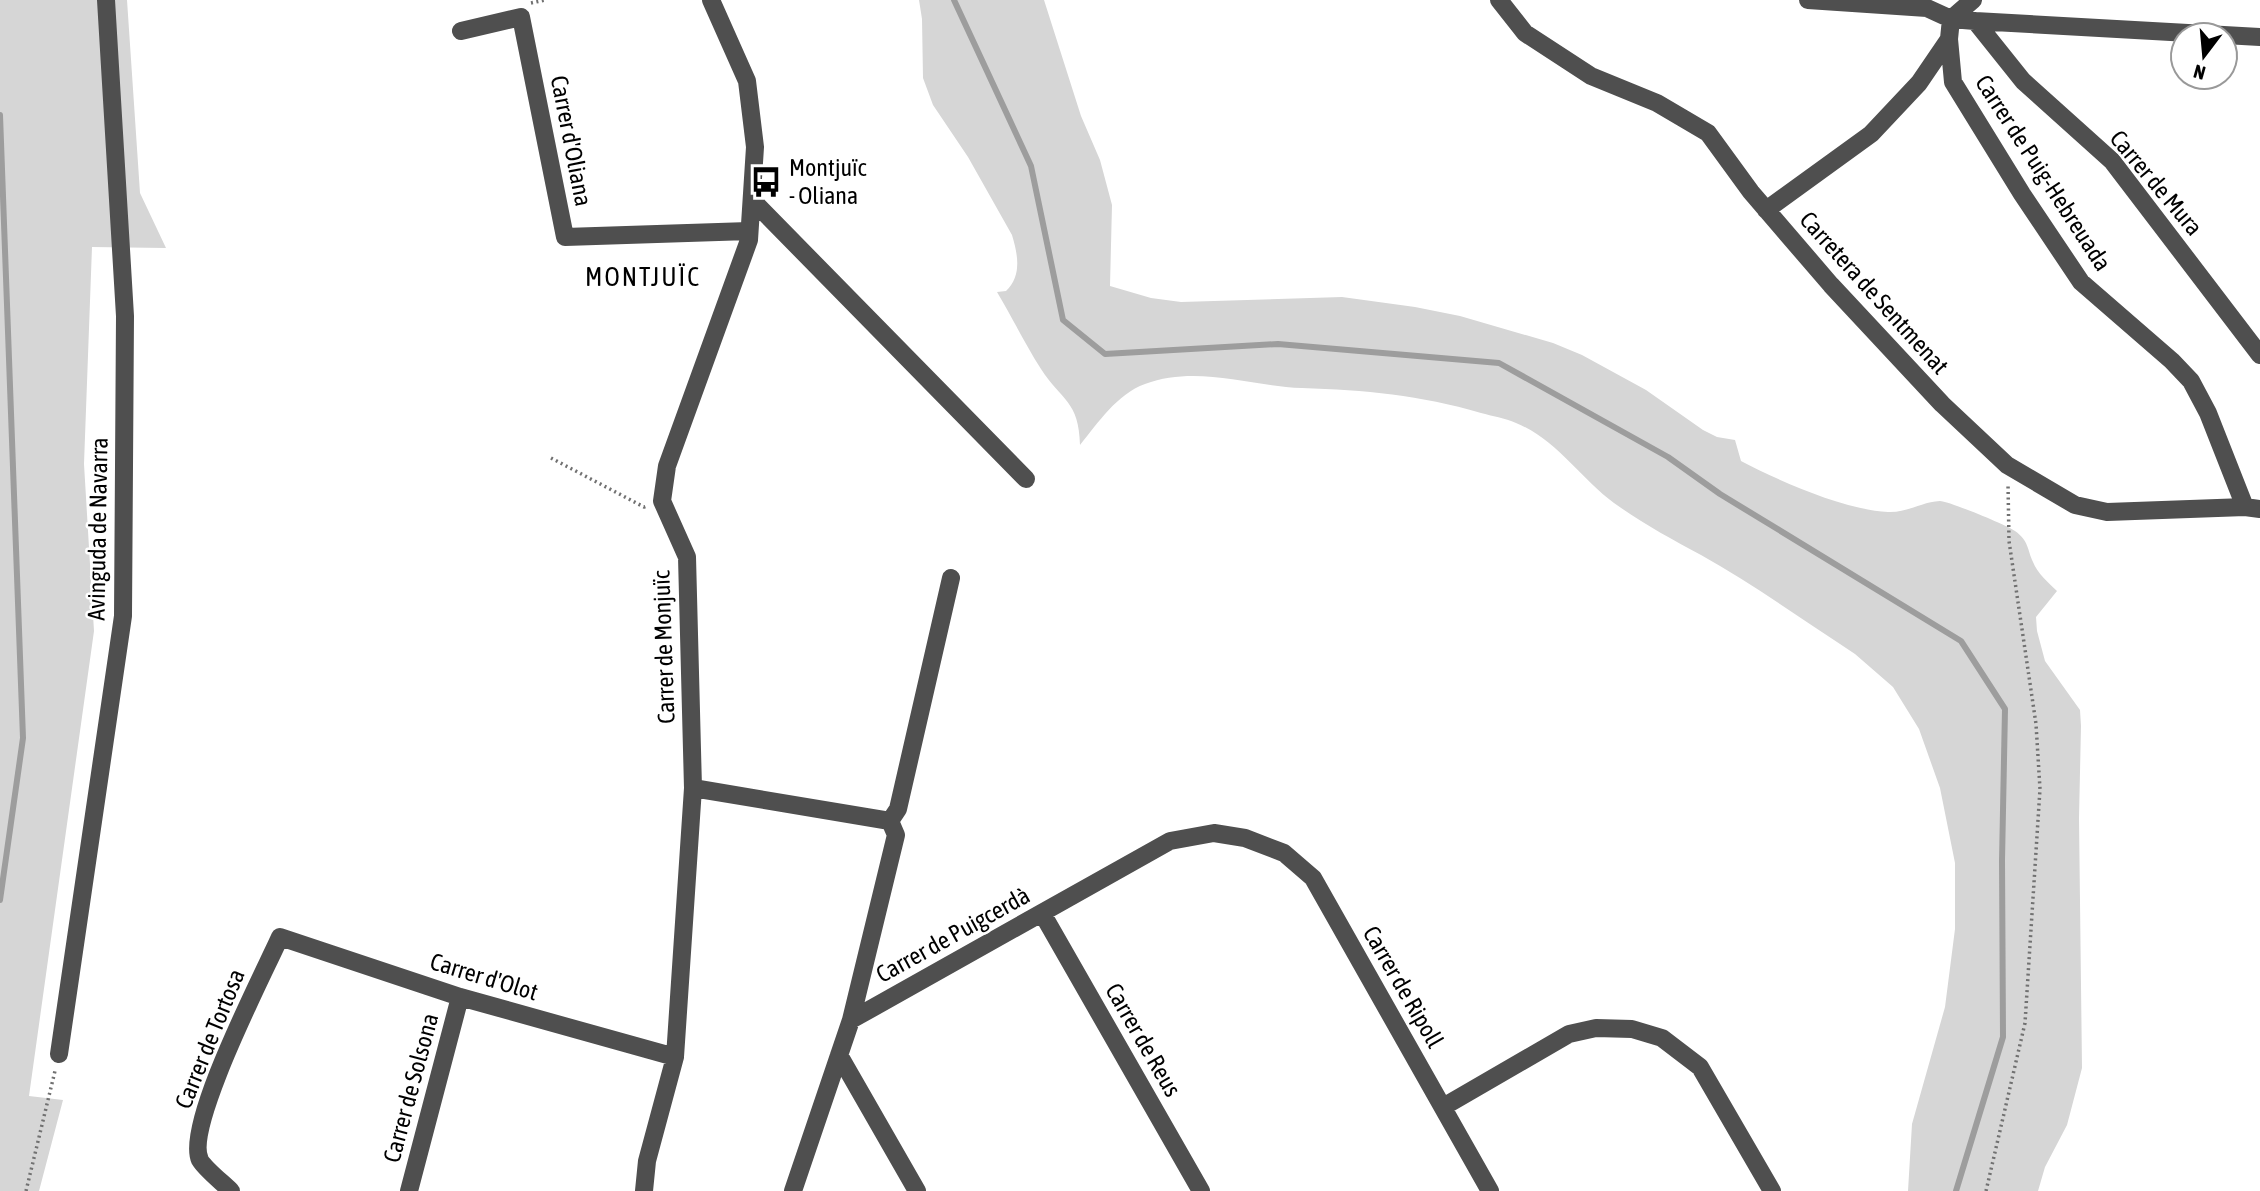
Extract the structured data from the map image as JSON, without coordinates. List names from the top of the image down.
{
  "streets": {
    "street": [
      "Carrer d'Oliana",
      "Carrer de Puig-Hebreuada",
      "Carrer de Mura",
      "Carretera de Sentmenat",
      "Avinguda de Navarra",
      "Carrer de Monjuïc",
      "Carrer de Puigcerdà",
      "Carrer d'Olot",
      "Carrer de Ripoll",
      "Carrer de Tortosa",
      "Carrer de Reus",
      "Carrer de Solsona"
    ]
  },
  "crossings": [
    ["Carrer de Puig-Hebreuada", "Carretera de Sentmenat"],
    ["Carrer de Monjuïc", "Carrer d'Olot"],
    ["Carrer de Puigcerdà", "Carrer de Ripoll"],
    ["Carrer de Puigcerdà", "Carrer de Reus"],
    ["Carrer d'Olot", "Carrer de Tortosa"],
    ["Carrer d'Olot", "Carrer de Solsona"]
  ],
  "districts": ["MONTJUÏC"],
  "places": {
    "bus stop": ["Montjuïc - Oliana"]
  },
  "north": "bottom"
}
